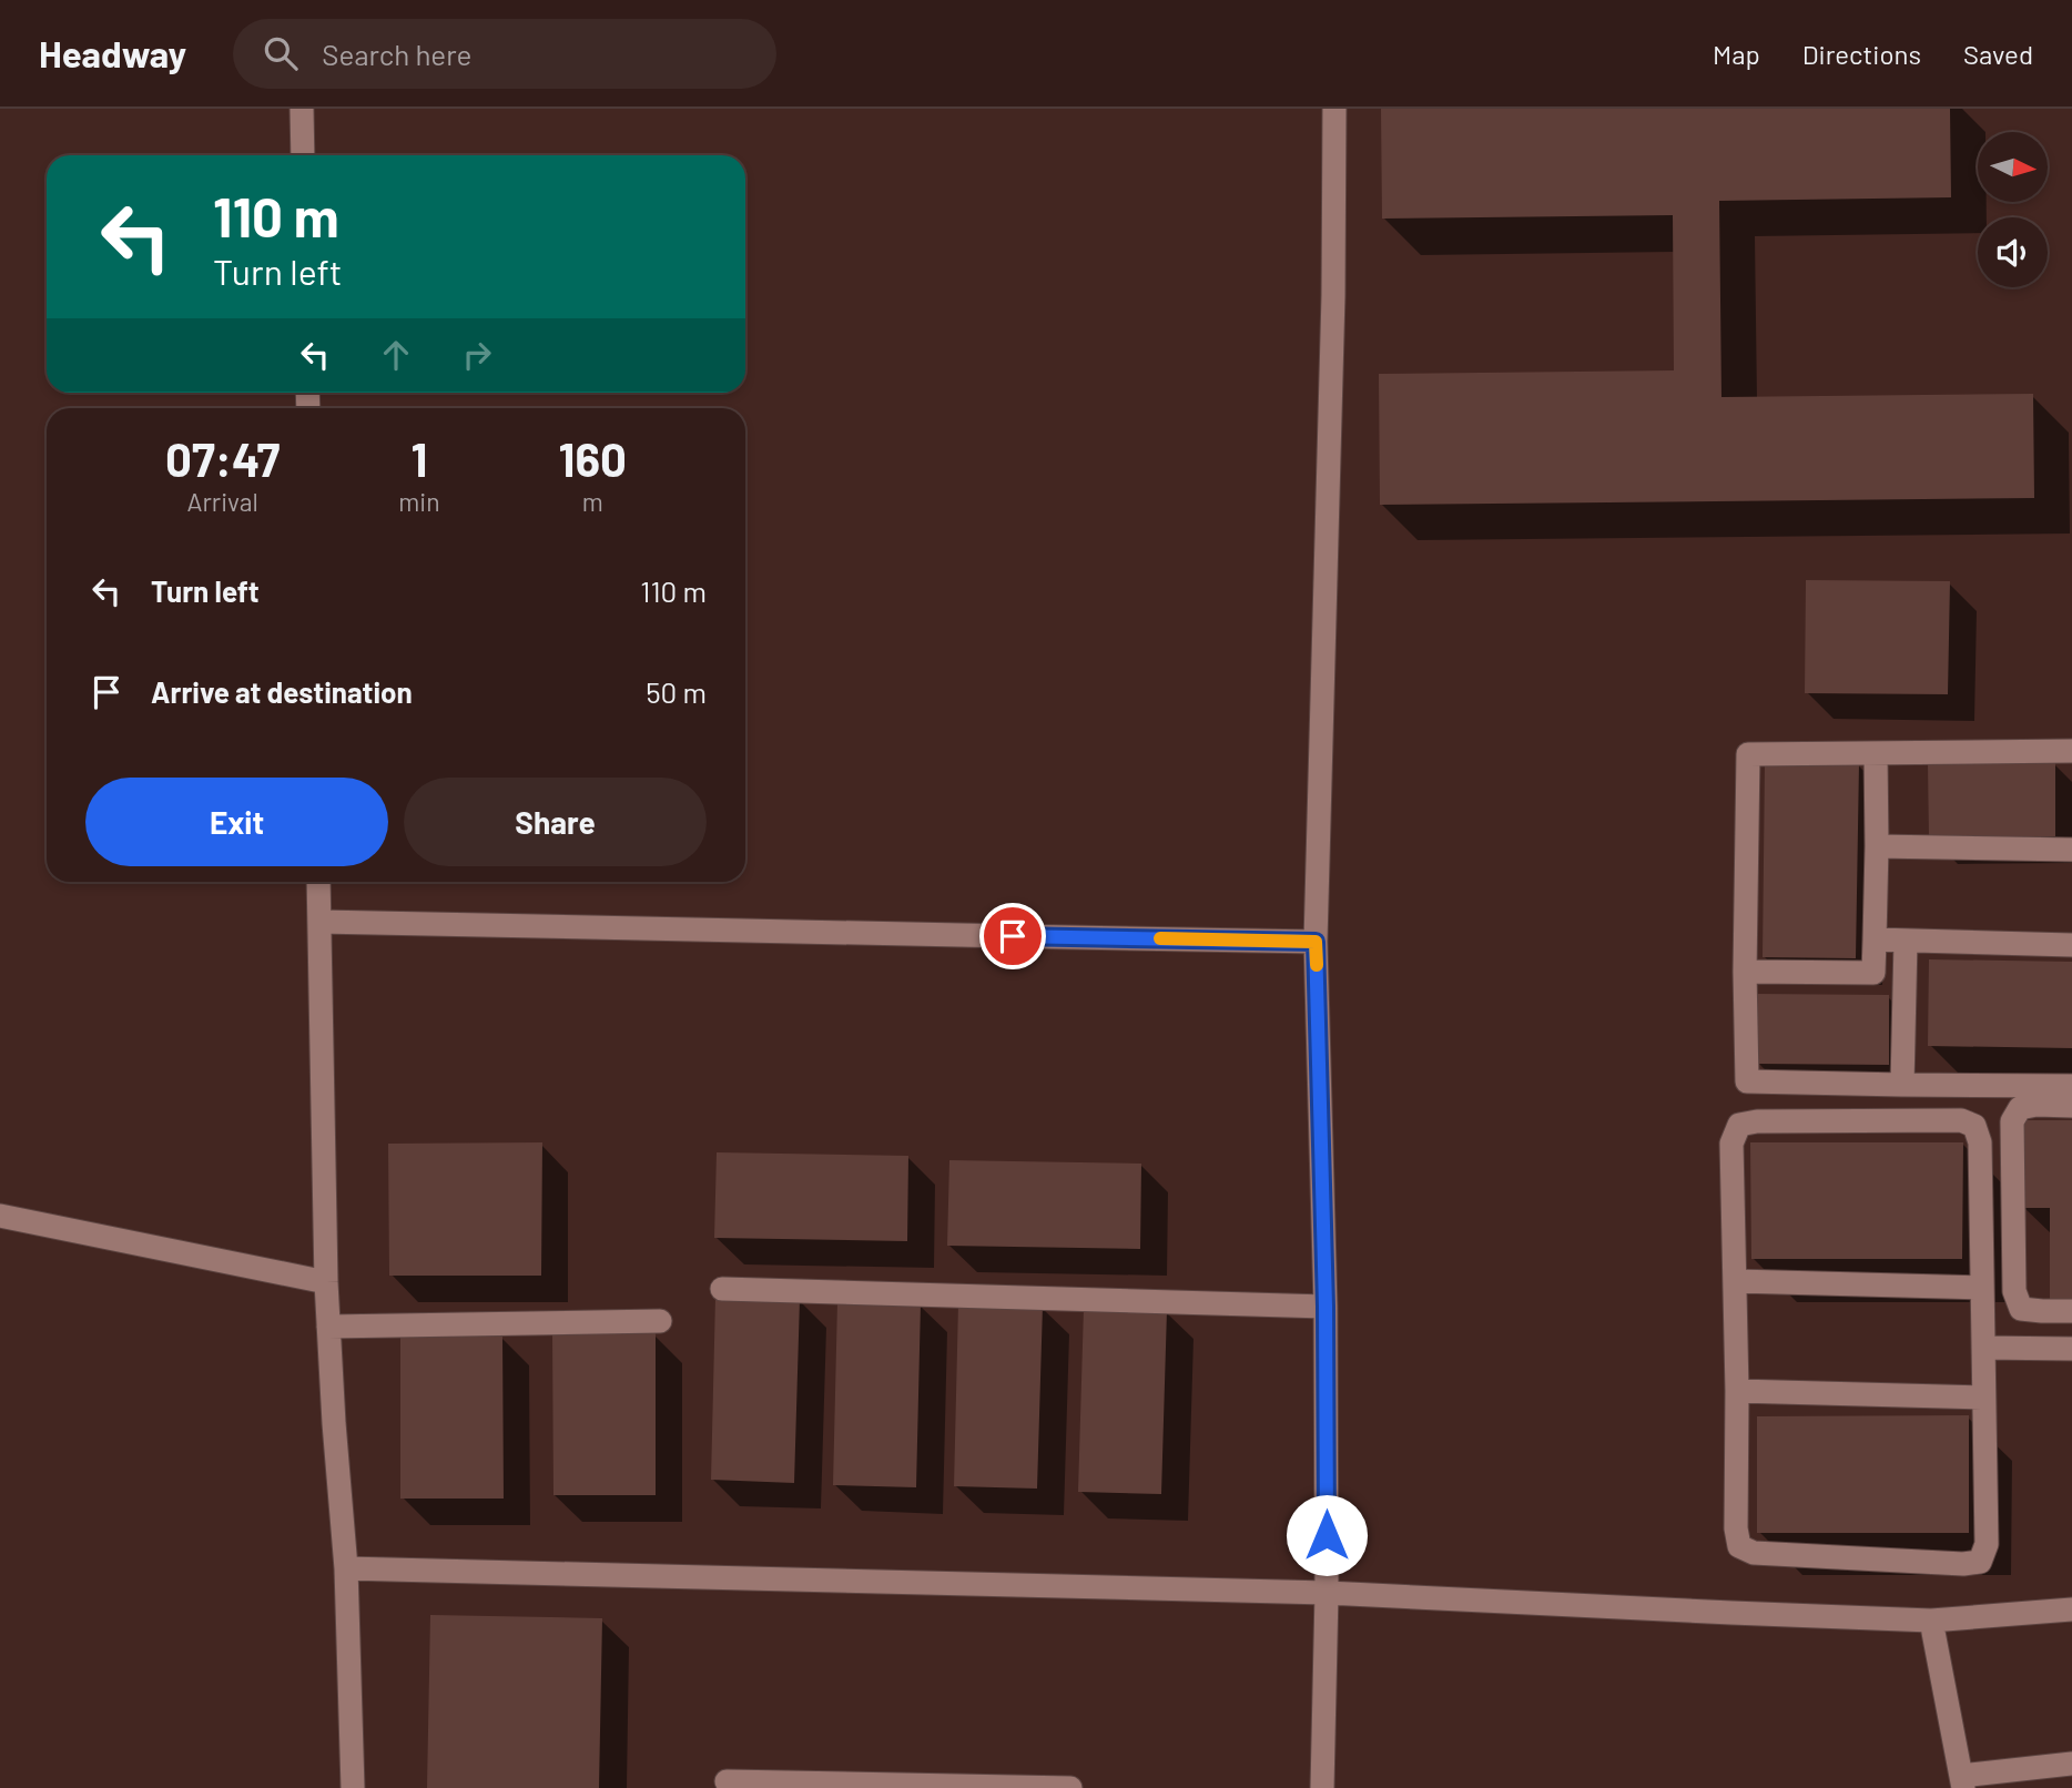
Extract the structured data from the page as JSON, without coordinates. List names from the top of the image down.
{
  "north": "right",
  "page": {
    "header": "Headway",
    "search": "Search here",
    "nav": ["Map", "Directions", "Saved"],
    "turn": ["110 m", "Turn left"],
    "eta": [
      "07:47",
      "Arrival",
      "1",
      "min",
      "160",
      "m"
    ],
    "list": [
      {
        "name": "Turn left",
        "value": "110 m"
      },
      {
        "name": "Arrive at destination",
        "value": "50 m"
      }
    ],
    "buttons": ["Exit", "Share"]
  }
}
